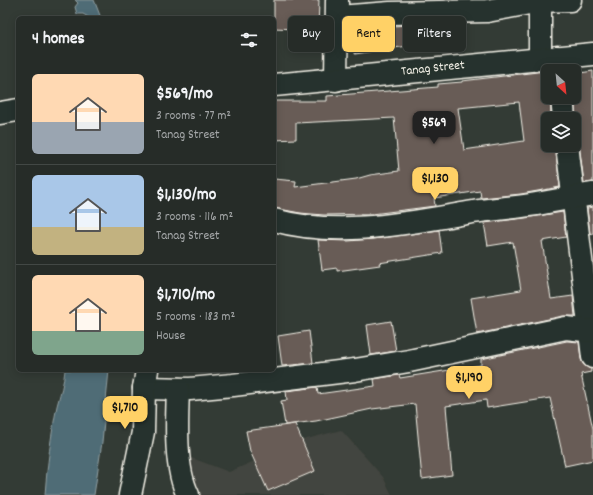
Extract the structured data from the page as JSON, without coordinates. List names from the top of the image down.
{
  "streets": {
    "street": ["Tanag Street"]
  },
  "north": "bottom right",
  "page": {
    "chip": ["Buy", "Rent", "Filters"],
    "heading": "4 homes",
    "list": [
      {
        "name": "$569/mo",
        "note": "3 rooms · 77 m² · Tanag Street"
      },
      {
        "name": "$1,130/mo",
        "note": "3 rooms · 116 m² · Tanag Street"
      },
      {
        "name": "$1,710/mo",
        "note": "5 rooms · 183 m² · House"
      }
    ],
    "price": [
      "$569",
      "$1,130",
      "$1,190",
      "$1,710"
    ]
  }
}
